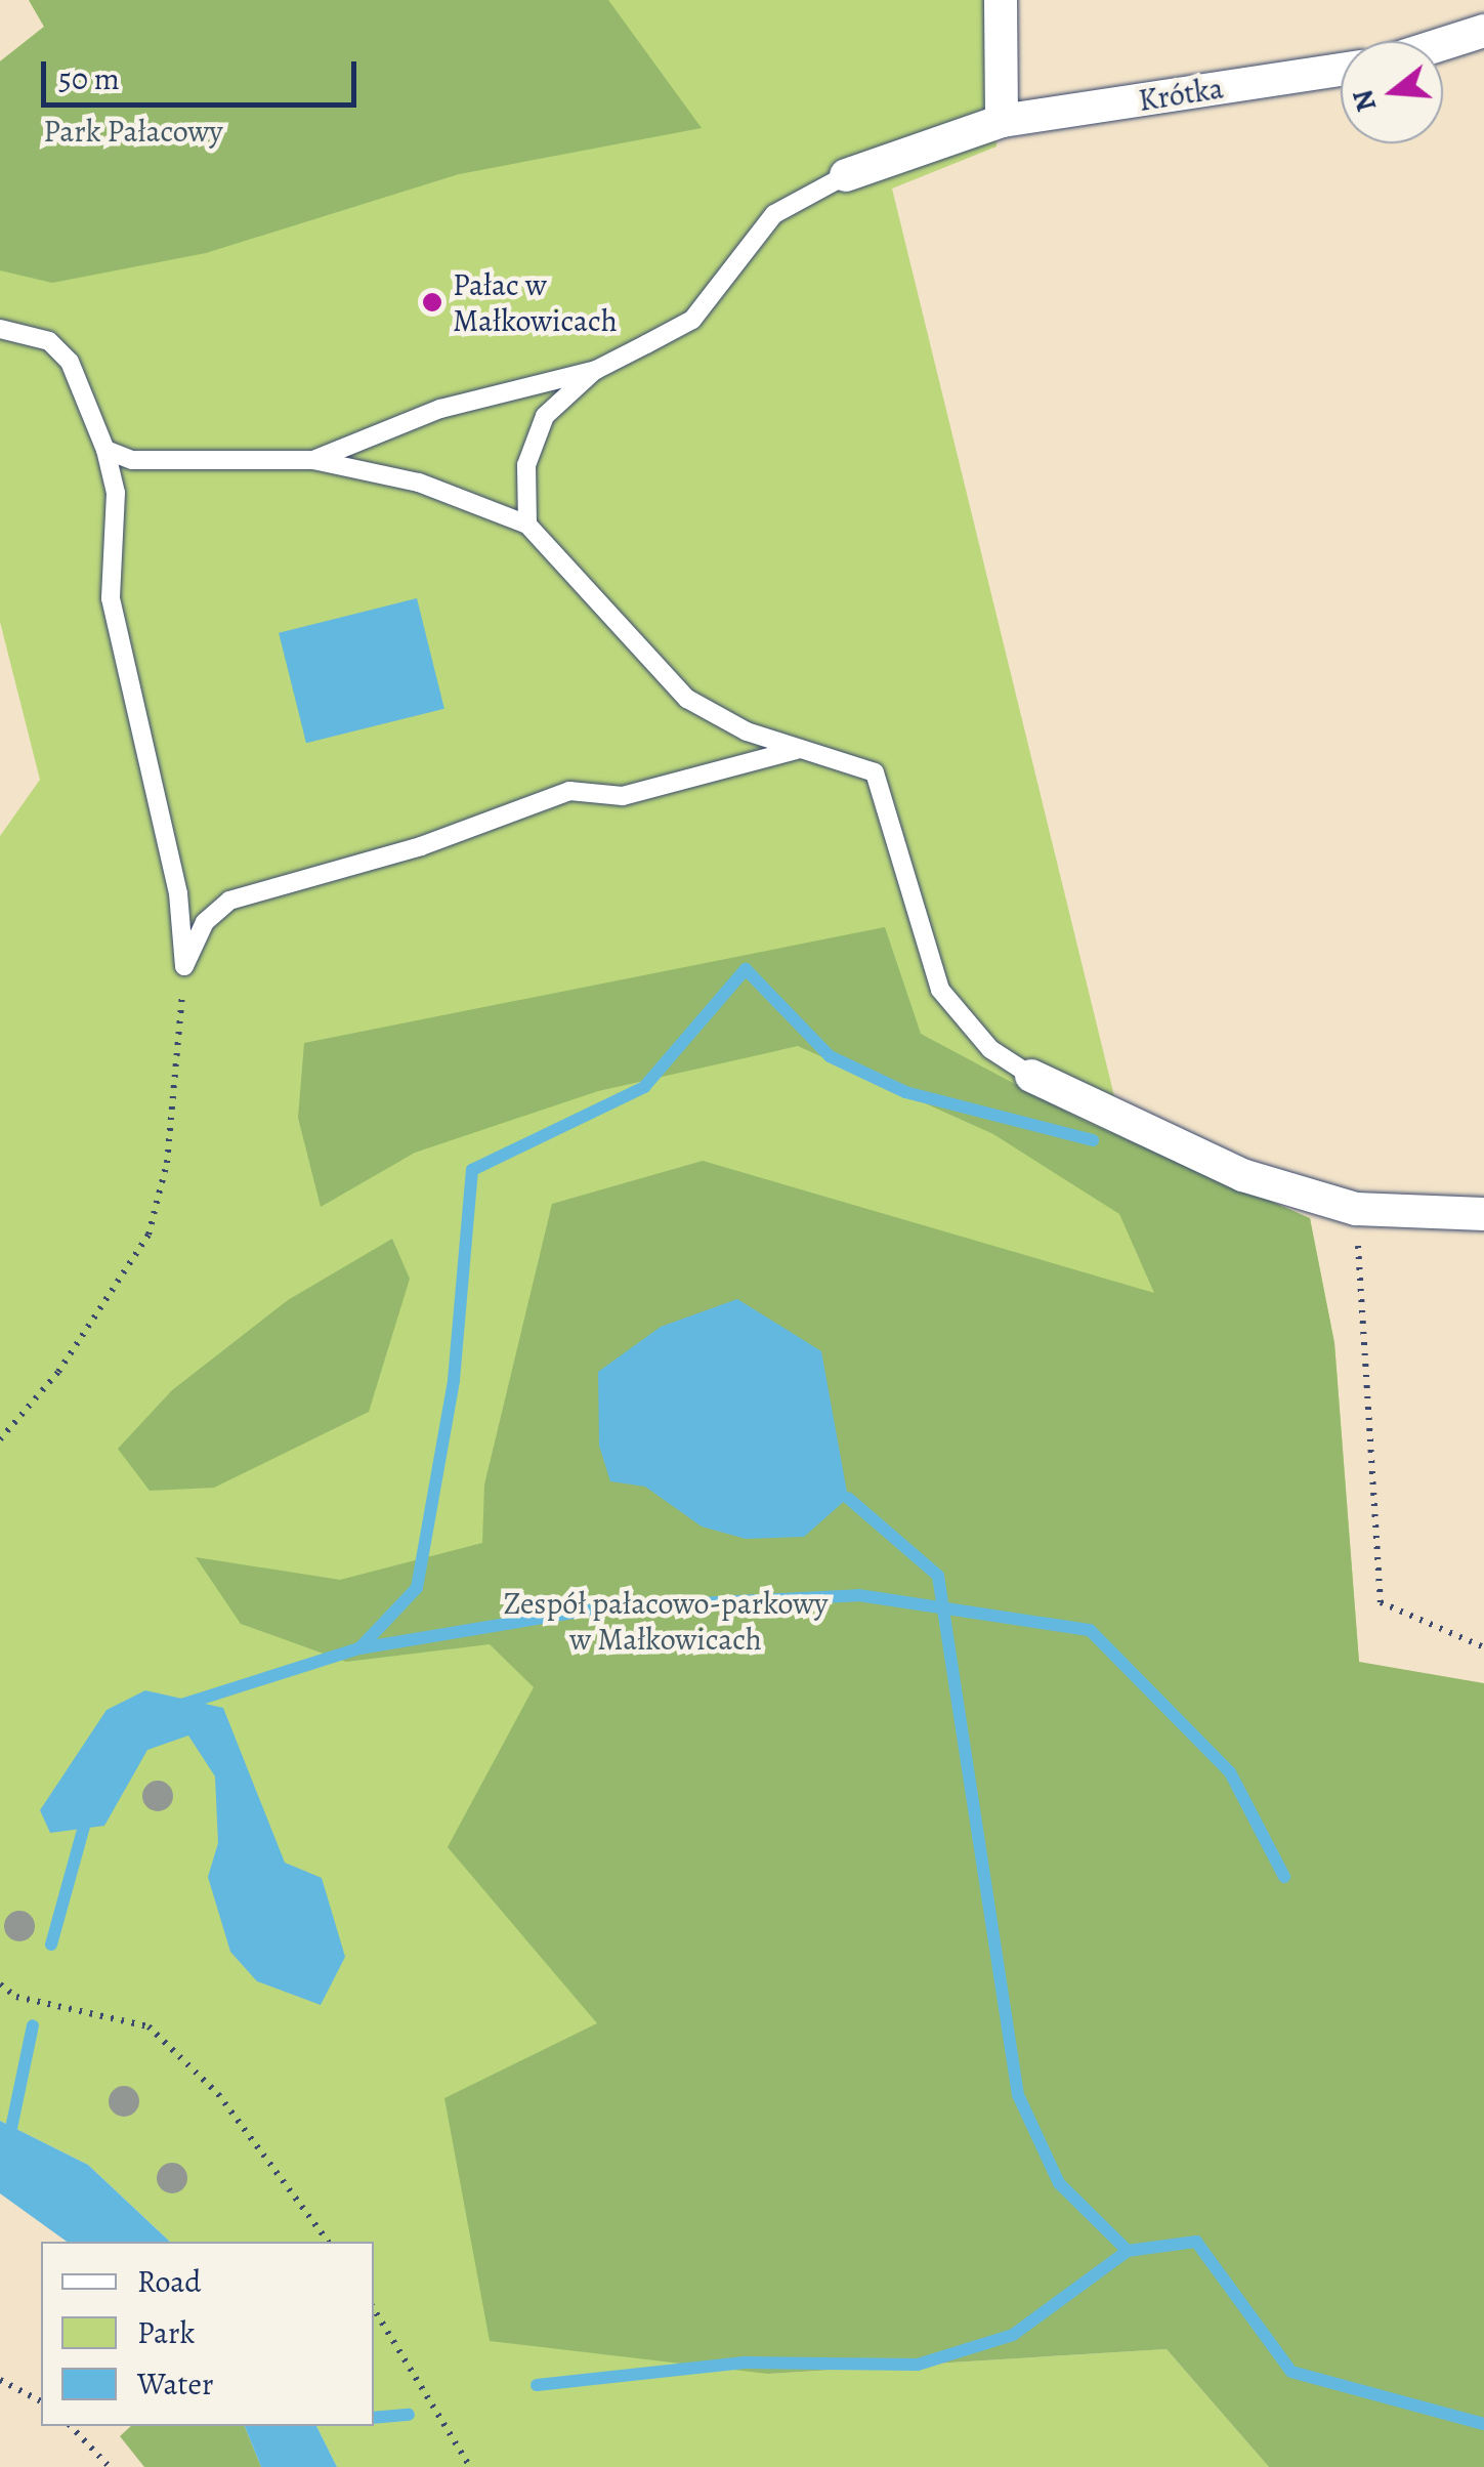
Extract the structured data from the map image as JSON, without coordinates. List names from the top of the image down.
{
  "streets": {
    "street": ["Krótka"]
  },
  "parks": ["Park Pałacowy", "Zespół pałacowo-parkowy w Małkowicach"],
  "places": ["Pałac w Małkowicach"],
  "legend": ["Road", "Park", "Water"],
  "scale_bar": "50 m",
  "north": "left"
}
